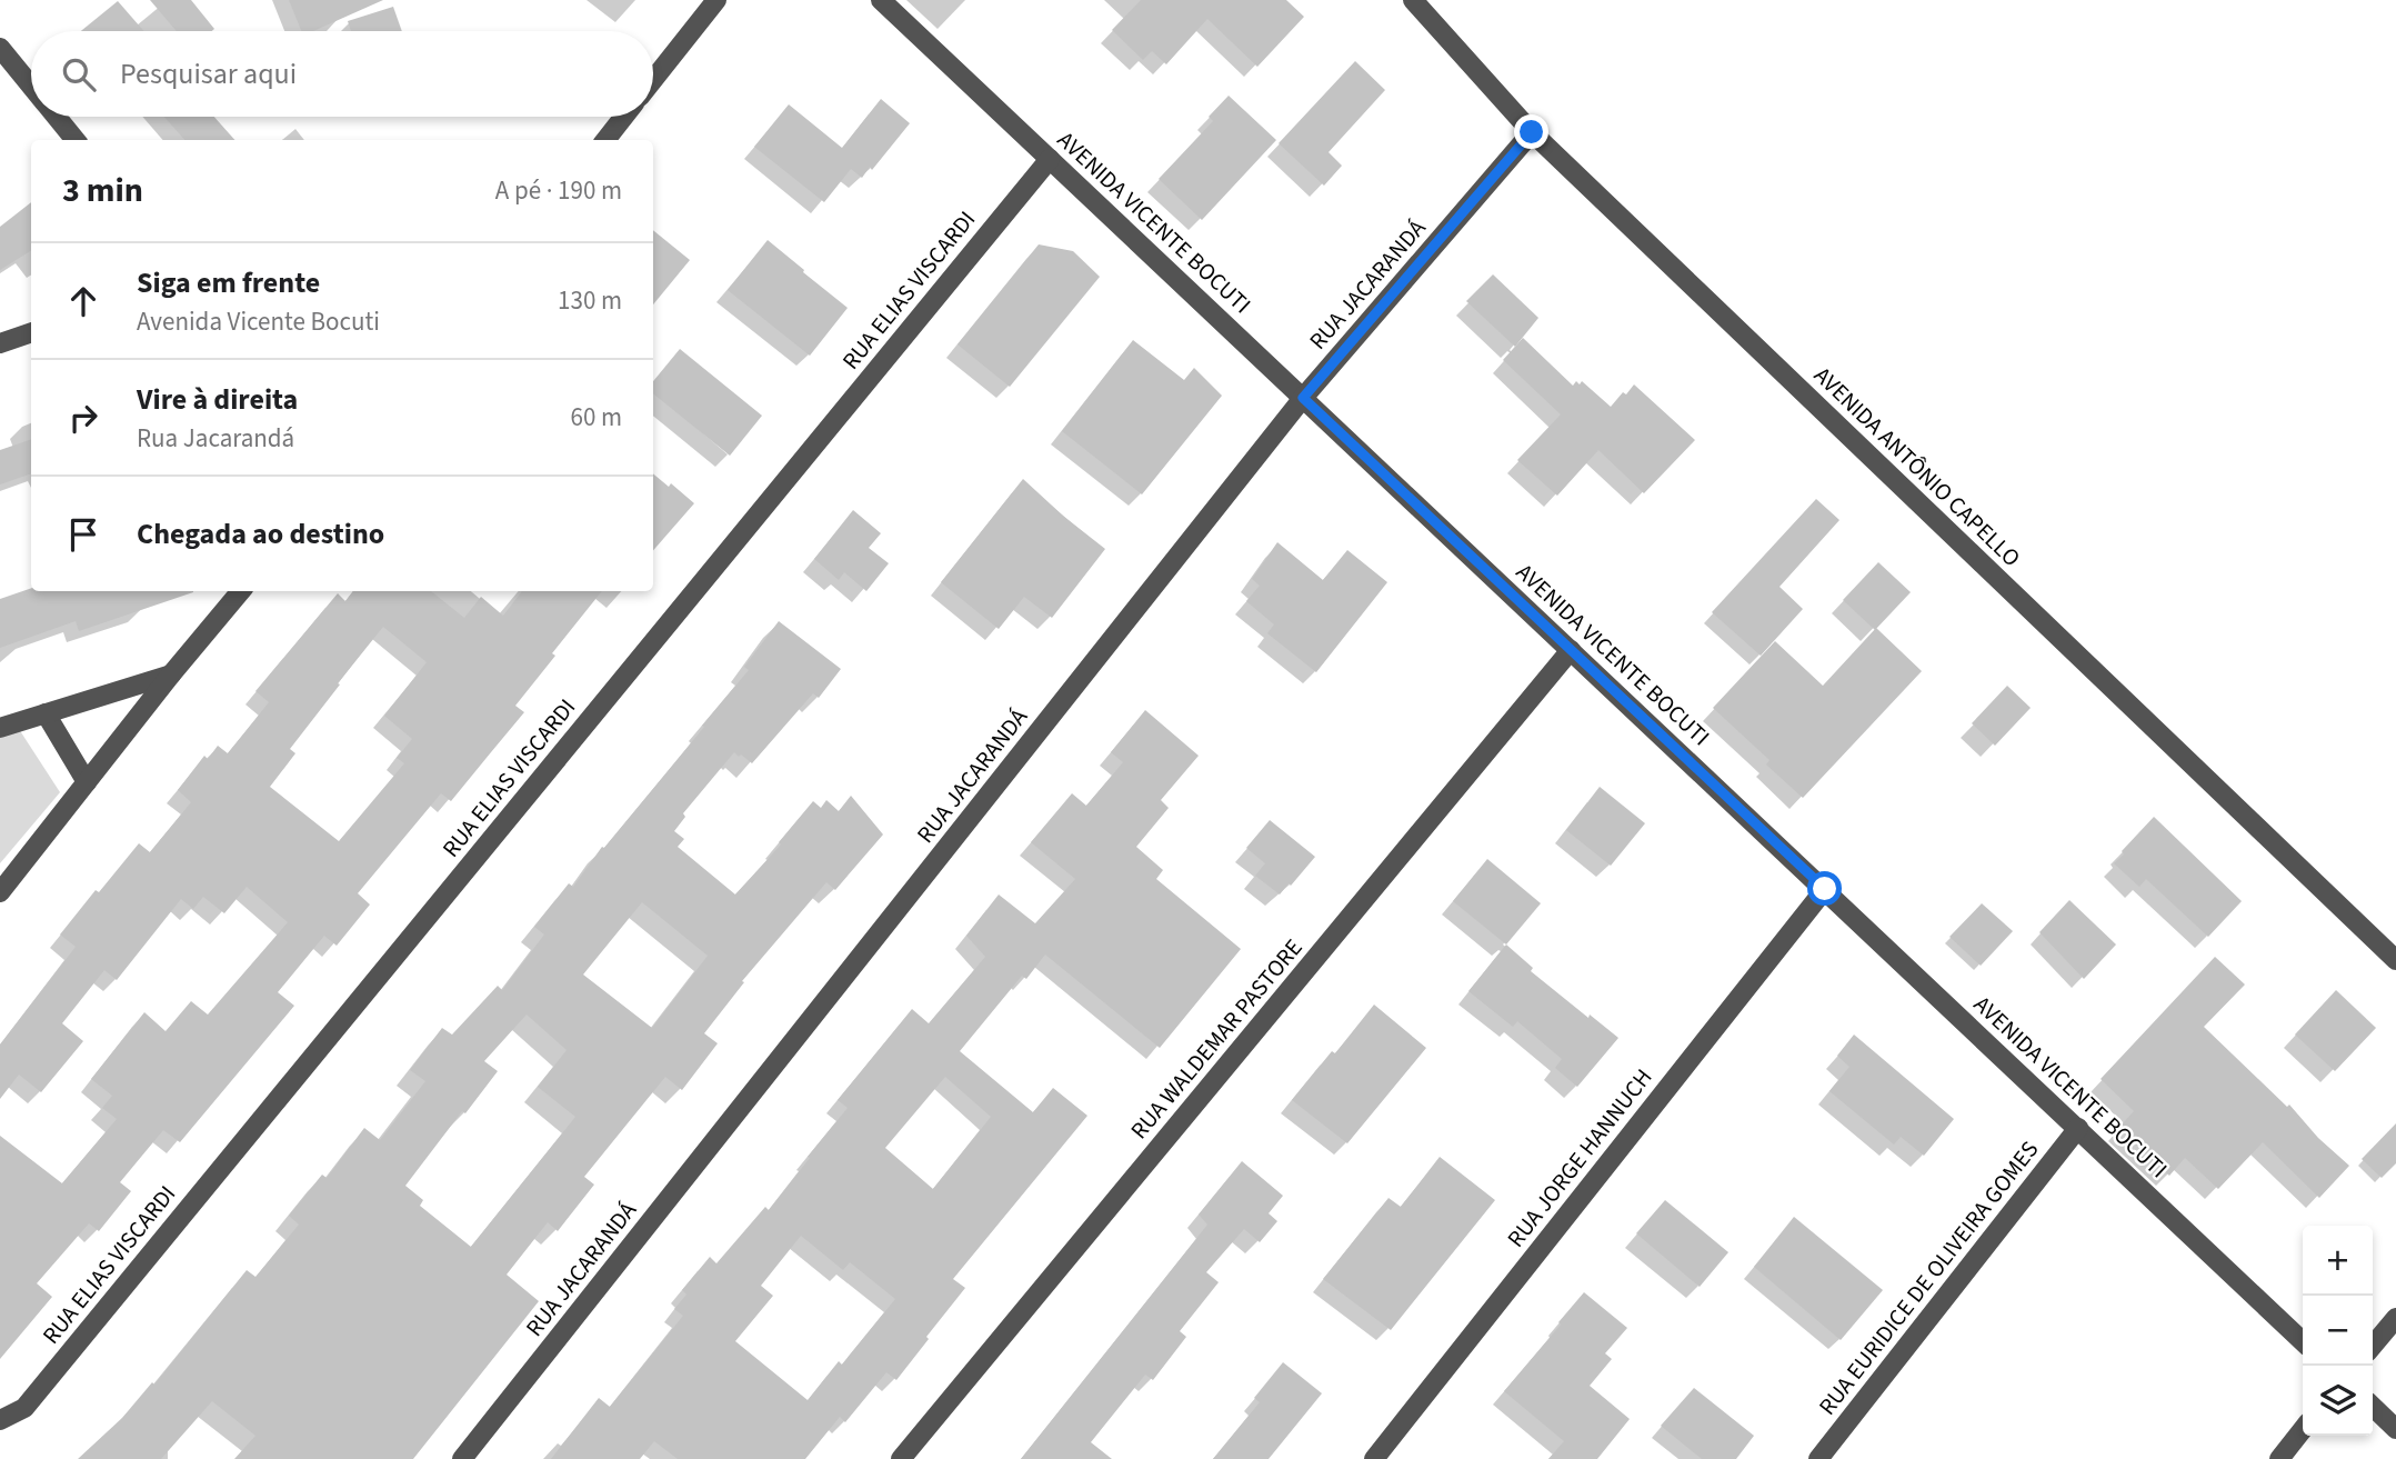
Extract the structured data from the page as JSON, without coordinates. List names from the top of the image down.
{
  "streets": {
    "street": [
      "AVENIDA VICENTE BOCUTI",
      "RUA JACARANDÁ",
      "RUA ELIAS VISCARDI",
      "AVENIDA ANTÔNIO CAPELLO",
      "RUA WALDEMAR PASTORE",
      "RUA JORGE HANNUCH",
      "RUA EURIDICE DE OLIVEIRA GOMES"
    ]
  },
  "crossings": [
    ["AVENIDA VICENTE BOCUTI", "RUA JACARANDÁ"],
    ["AVENIDA VICENTE BOCUTI", "RUA ELIAS VISCARDI"],
    ["AVENIDA VICENTE BOCUTI", "RUA WALDEMAR PASTORE"],
    ["AVENIDA VICENTE BOCUTI", "RUA JORGE HANNUCH"],
    ["AVENIDA VICENTE BOCUTI", "RUA EURIDICE DE OLIVEIRA GOMES"],
    ["RUA JACARANDÁ", "AVENIDA ANTÔNIO CAPELLO"]
  ],
  "page": {
    "search": "Pesquisar aqui",
    "heading": ["3 min", "A pé · 190 m"],
    "list": [
      ["Siga em frente", "Avenida Vicente Bocuti", "130 m"],
      ["Vire à direita", "Rua Jacarandá", "60 m"],
      "Chegada ao destino"
    ],
    "map_buttons": ["+", "−"]
  }
}
